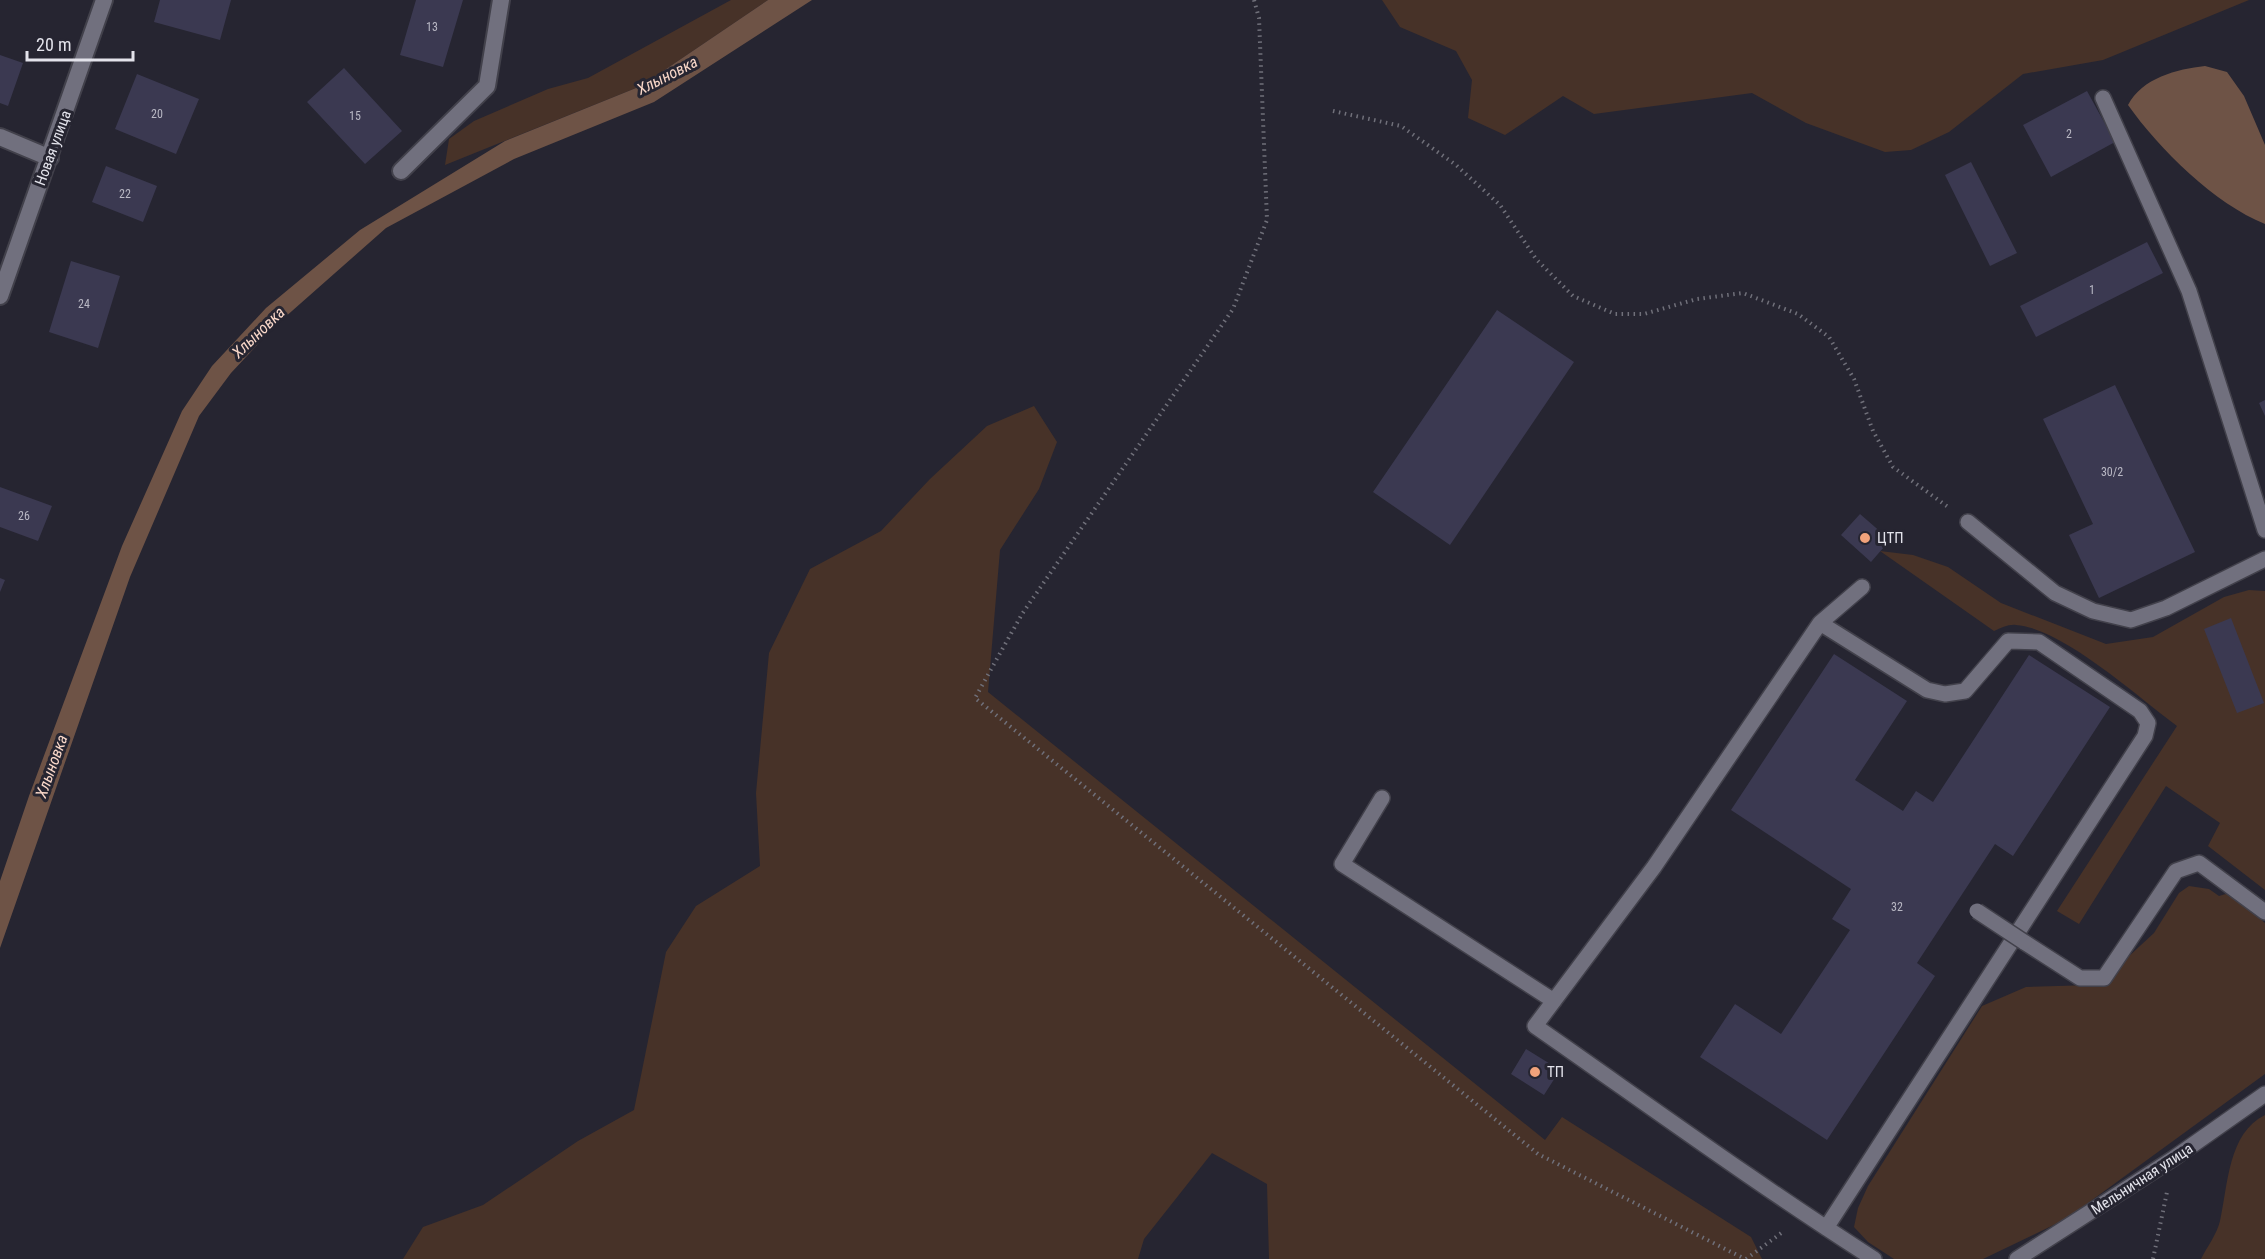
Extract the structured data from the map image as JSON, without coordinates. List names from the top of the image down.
{
  "streets": {
    "street": ["Новая улица"],
    "lane": ["Мельничная улица"]
  },
  "water": ["Хлыновка"],
  "places": ["ЦТП", "ТП"],
  "house_numbers": [
    "13",
    "20",
    "15",
    "2",
    "22",
    "1",
    "24",
    "30/2",
    "26",
    "32"
  ],
  "scale_bar": "20 m"
}
